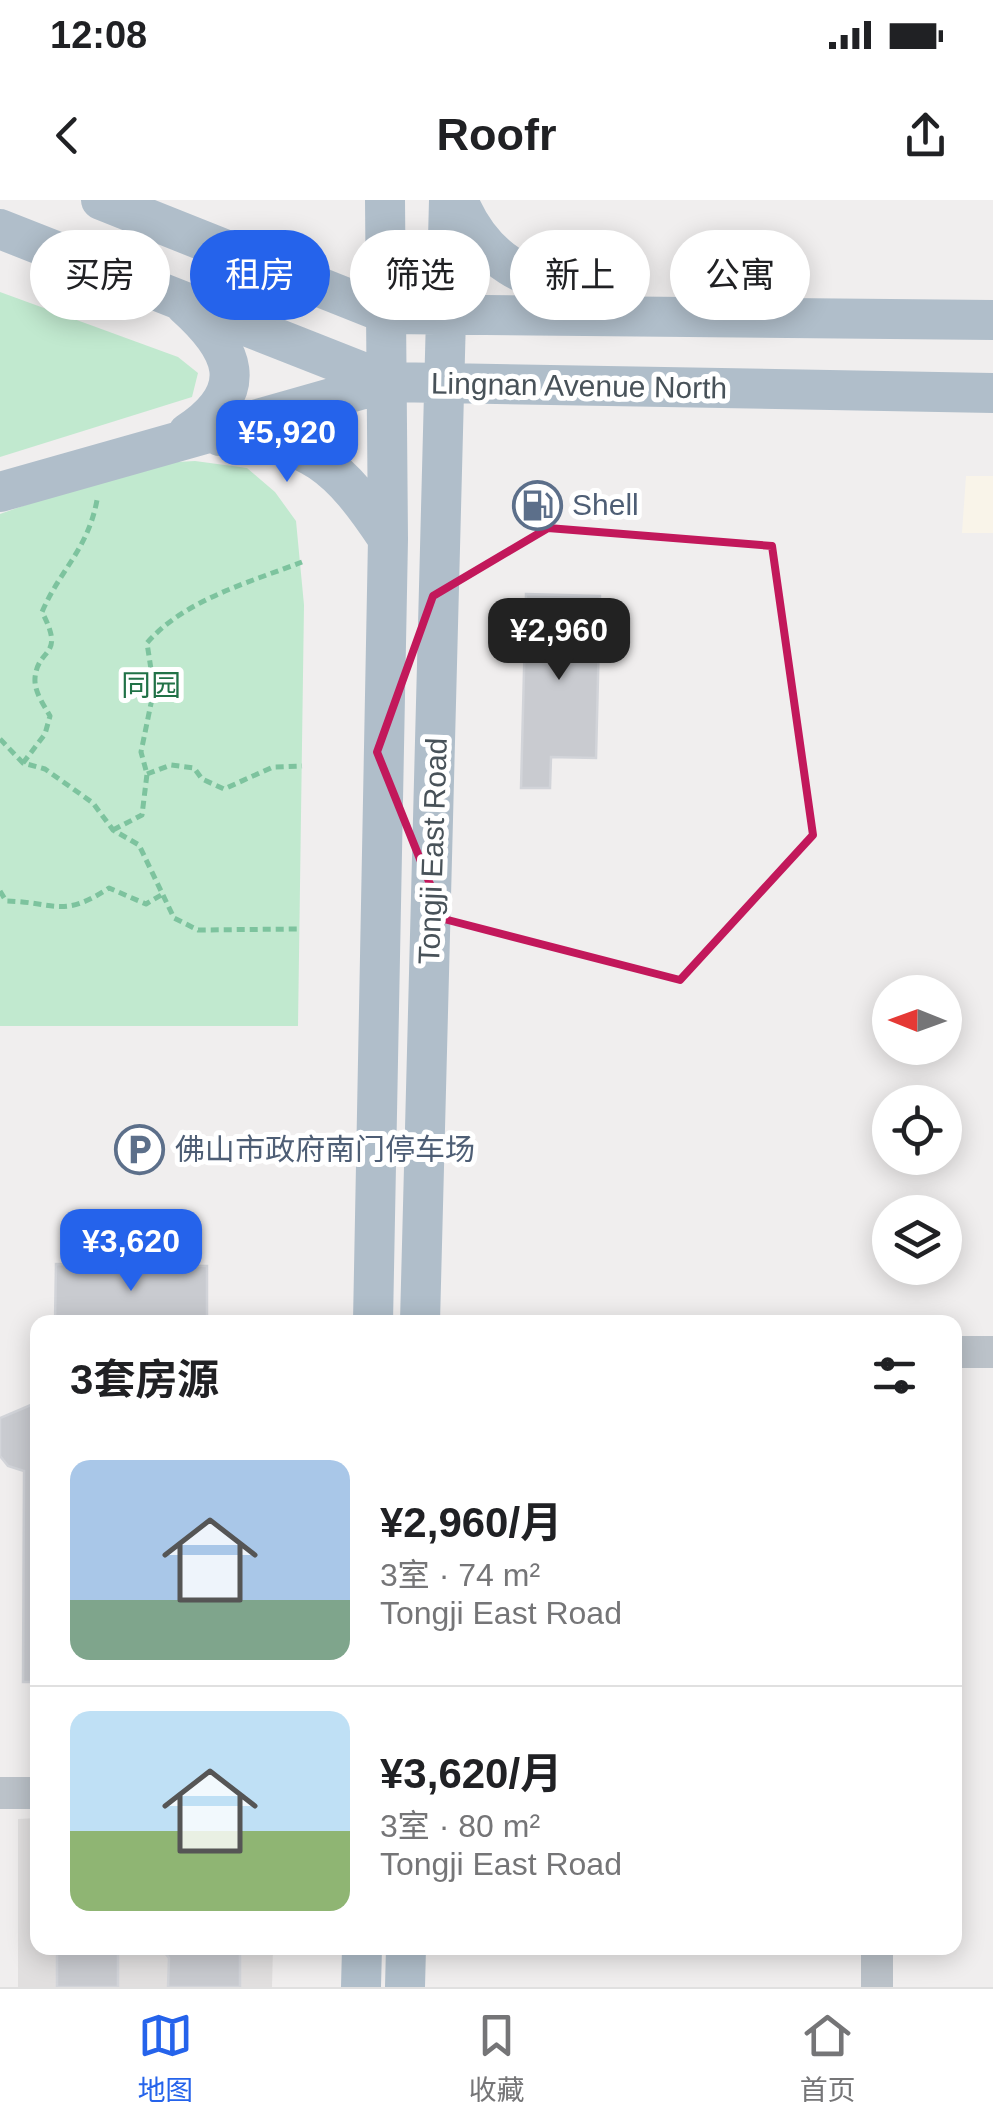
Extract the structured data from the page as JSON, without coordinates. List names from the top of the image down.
{
  "streets": {
    "main road": ["Lingnan Avenue North", "Tongji East Road"]
  },
  "crossings": [
    ["Lingnan Avenue North", "Tongji East Road"]
  ],
  "parks": ["同园"],
  "places": {
    "fuel station": ["Shell"],
    "parking": ["佛山市政府南门停车场"]
  },
  "north": "left",
  "page": {
    "status": "12:08",
    "header": "Roofr",
    "chip": [
      "买房",
      "租房",
      "筛选",
      "新上",
      "公寓"
    ],
    "price": ["¥5,920", "¥2,960", "¥3,620"],
    "heading": "3套房源",
    "list": [
      {
        "name": "¥2,960/月",
        "note": "3室 · 74 m² · Tongji East Road"
      },
      {
        "name": "¥3,620/月",
        "note": "3室 · 80 m² · Tongji East Road"
      }
    ],
    "tabs": ["地图", "收藏", "首页"]
  }
}
